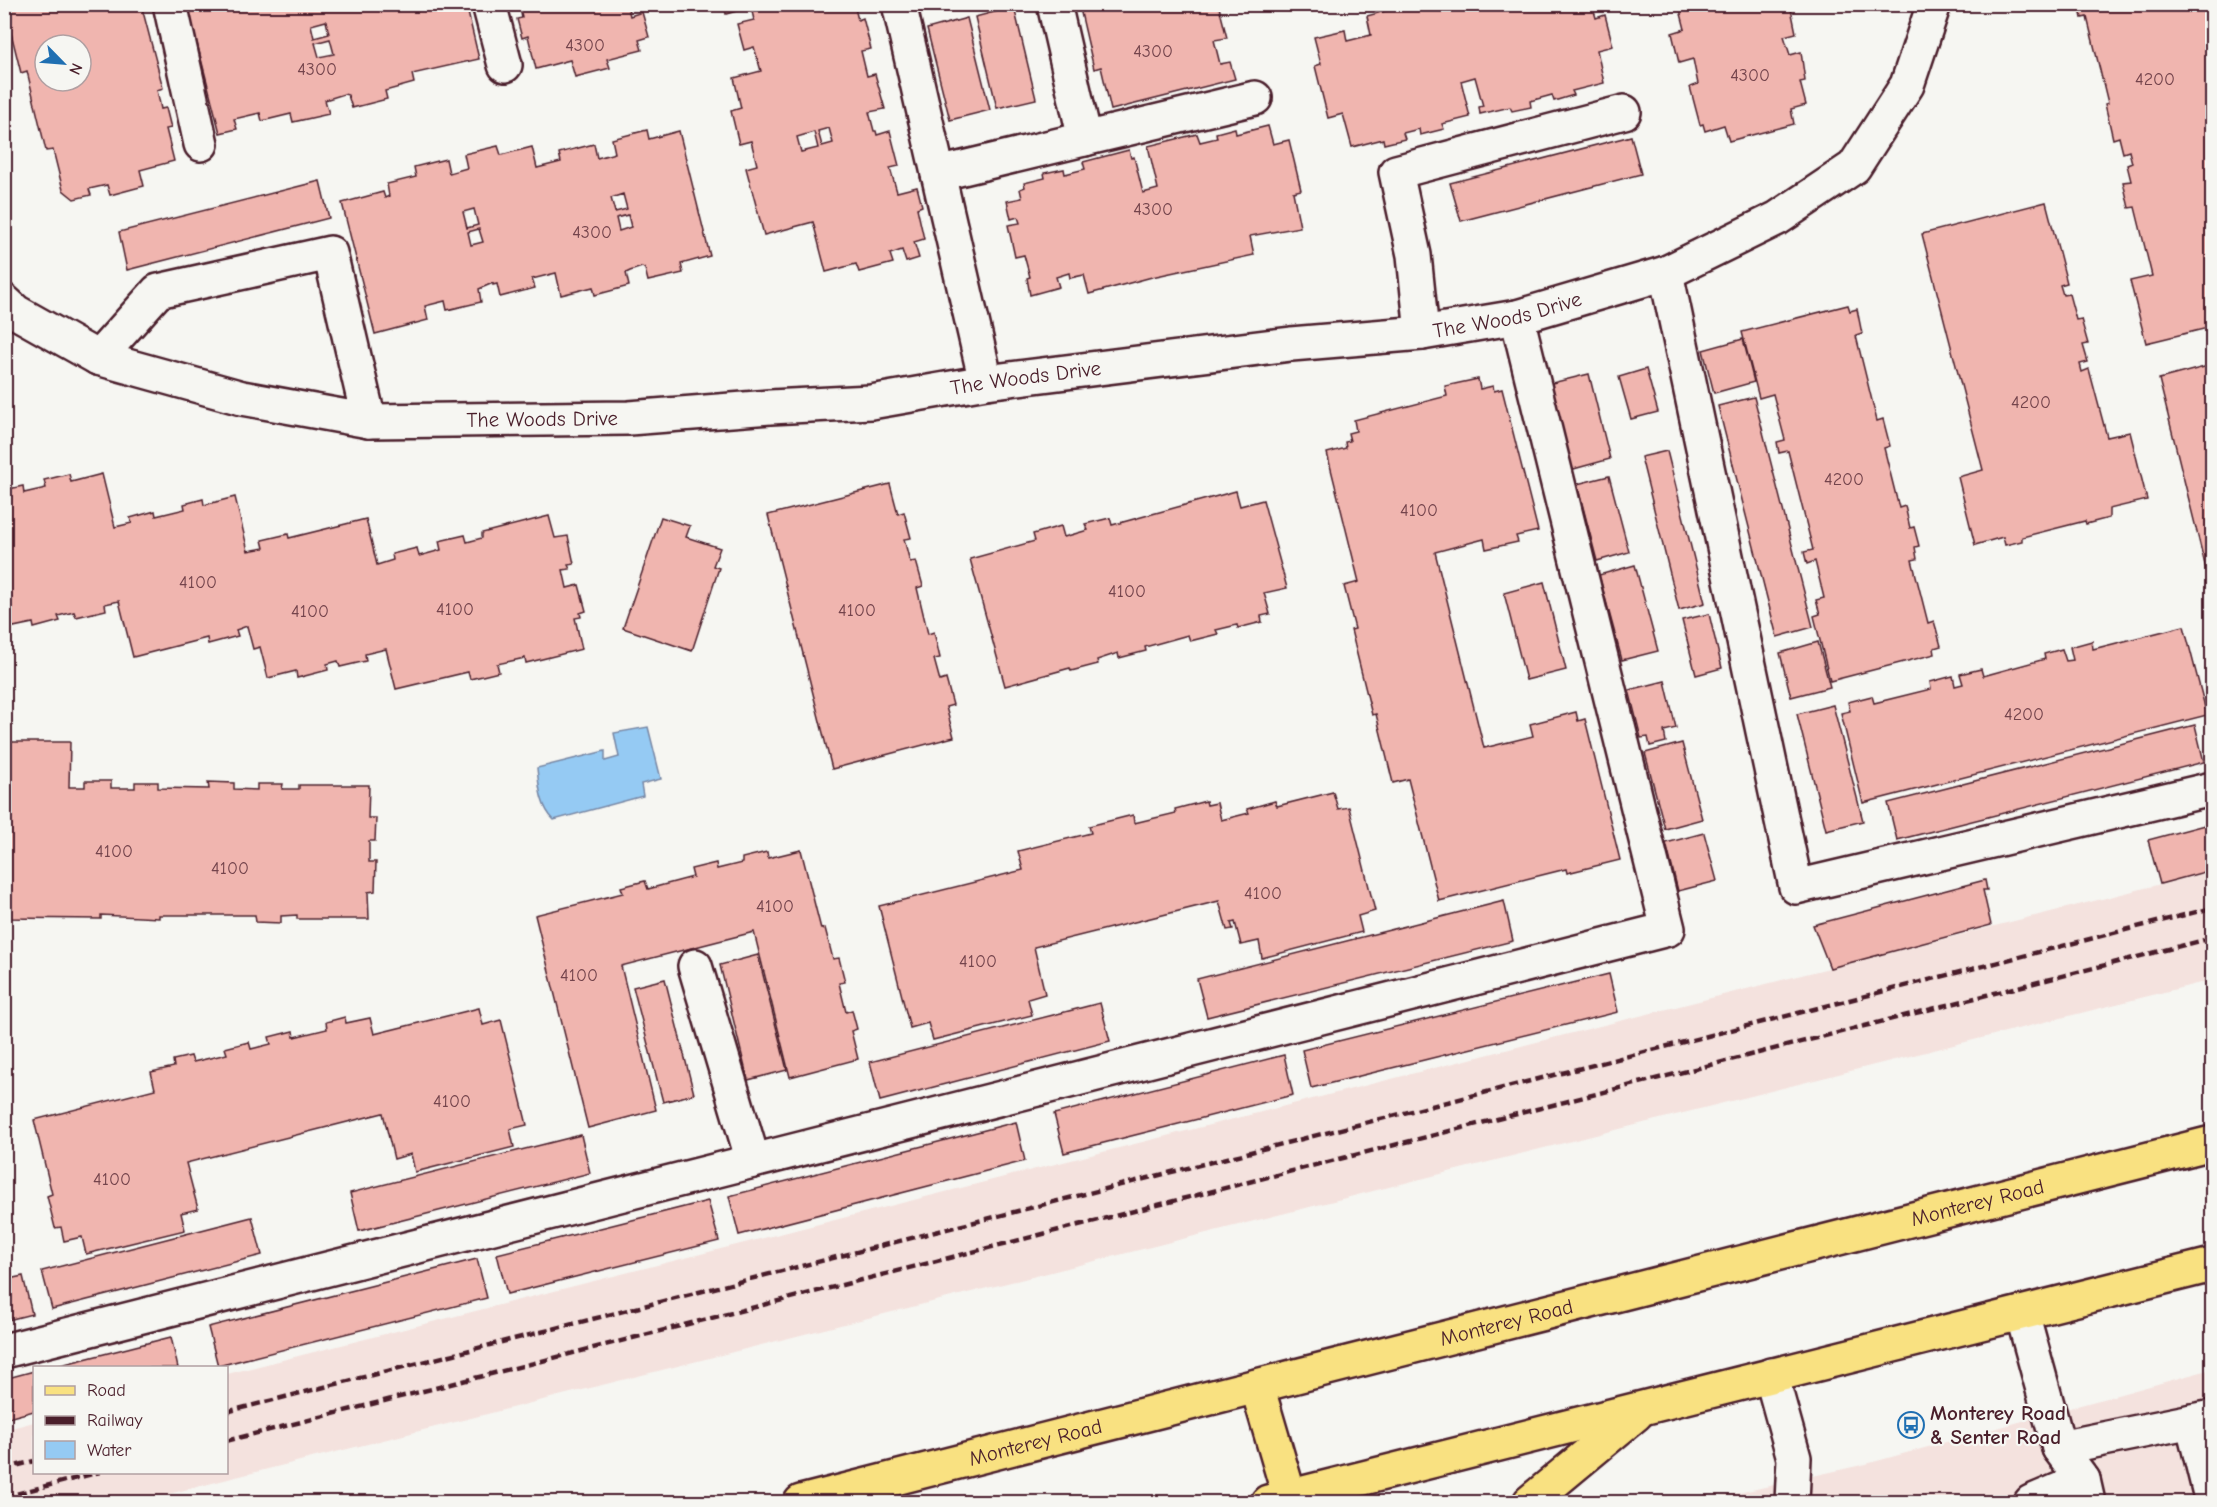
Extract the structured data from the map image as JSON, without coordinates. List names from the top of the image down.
{
  "streets": {
    "main road": ["Monterey Road"],
    "lane": ["The Woods Drive"]
  },
  "places": {
    "bus stop": ["Monterey Road & Senter Road"]
  },
  "house_numbers": [
    "4300",
    "4300",
    "4300",
    "4300",
    "4200",
    "4300",
    "4300",
    "4200",
    "4200",
    "4100",
    "4100",
    "4100",
    "4100",
    "4100",
    "4100",
    "4200",
    "4100",
    "4100",
    "4100",
    "4100",
    "4100",
    "4100",
    "4100",
    "4100"
  ],
  "legend": ["Road", "Railway", "Water"],
  "north": "bottom right"
}
